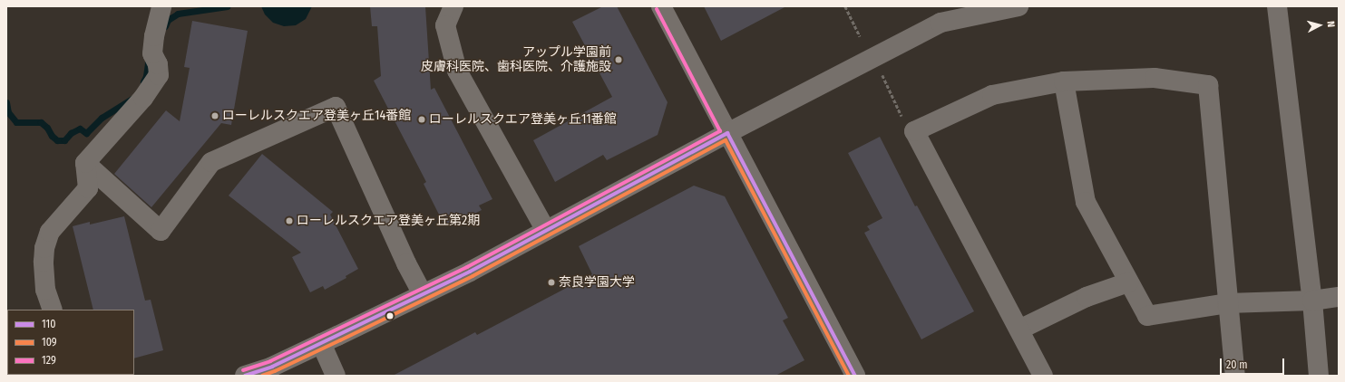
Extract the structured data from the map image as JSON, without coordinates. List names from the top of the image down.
{
  "places": [
    "アップル学園前 皮膚科医院、歯科医院、介護施設",
    "ローレルスクエア登美ヶ丘14番館",
    "ローレルスクエア登美ヶ丘11番館",
    "ローレルスクエア登美ヶ丘第2期",
    "奈良学園大学"
  ],
  "lines": ["transit line 129", "transit line 110", "transit line 109"],
  "legend": ["110", "109", "129"],
  "scale_bar": "20 m",
  "north": "right"
}
